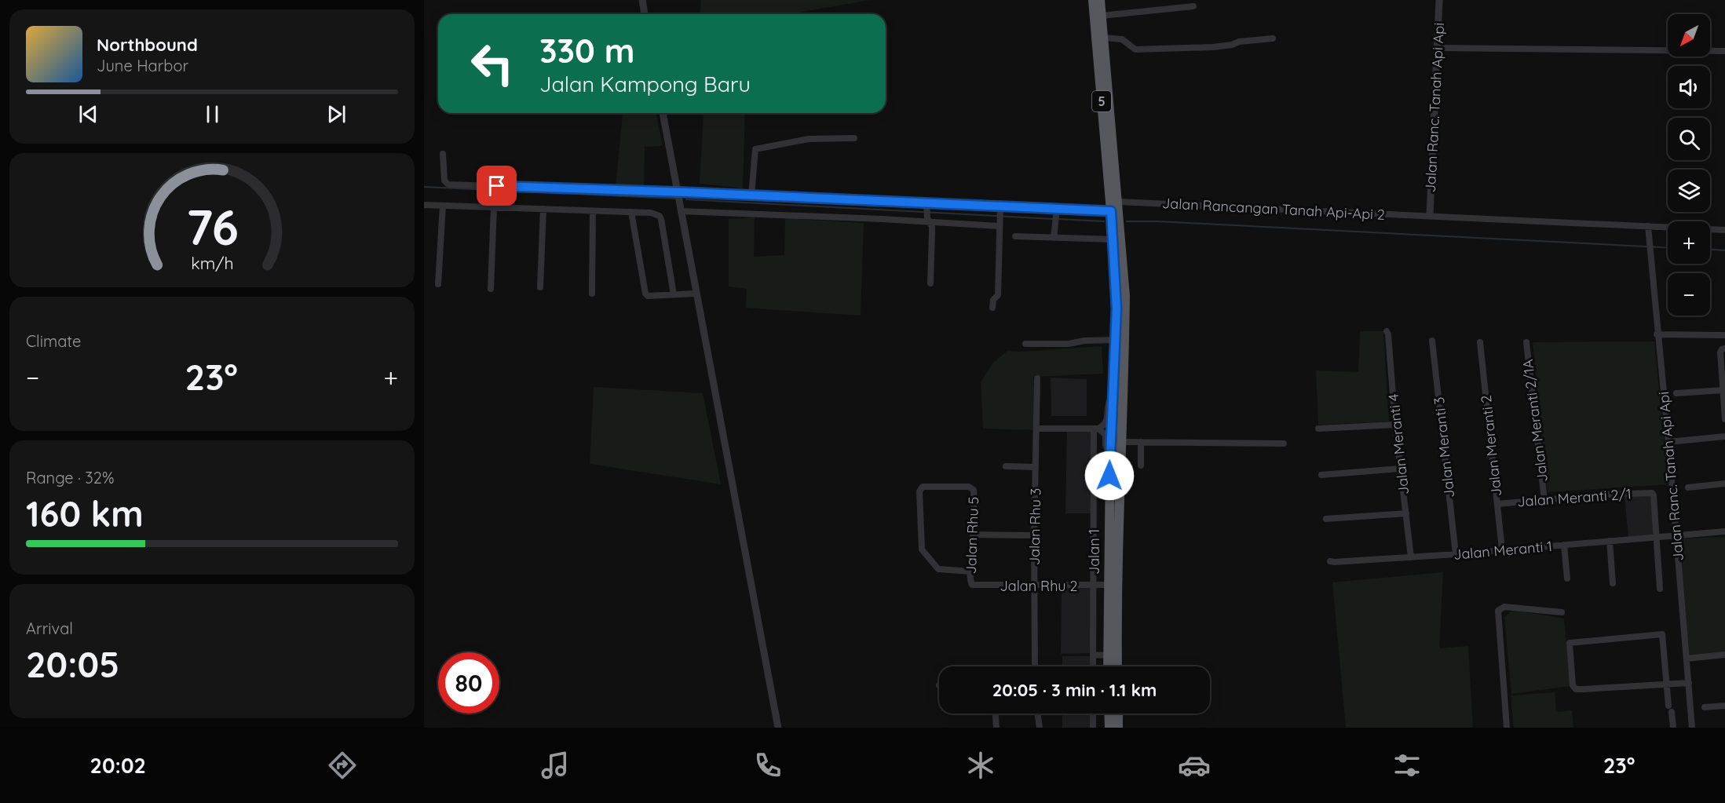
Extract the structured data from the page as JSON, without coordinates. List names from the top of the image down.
{
  "streets": {
    "highway": ["5"],
    "street": [
      "Jalan Ranc. Tanah Api Api",
      "Jalan Rancangan Tanah Api-Api 2",
      "Jalan Meranti 2/1A",
      "Jalan Meranti 4",
      "Jalan Meranti 2",
      "Jalan Meranti 3",
      "Jalan Meranti 2/1",
      "Jalan Rhu 3",
      "Jalan Rhu 5",
      "Jalan Meranti 1",
      "Jalan 1",
      "Jalan Rhu 2"
    ]
  },
  "crossings": [
    ["5", "Jalan Rancangan Tanah Api-Api 2"],
    ["5", "Jalan Rhu 2"],
    ["Jalan Ranc. Tanah Api Api", "Jalan Rancangan Tanah Api-Api 2"],
    ["Jalan Ranc. Tanah Api Api", "Jalan Meranti 1"],
    ["Jalan Meranti 2/1A", "Jalan Meranti 2/1"],
    ["Jalan Meranti 4", "Jalan Meranti 1"],
    ["Jalan Meranti 2", "Jalan Meranti 2/1"],
    ["Jalan Meranti 2", "Jalan Meranti 1"],
    ["Jalan Meranti 3", "Jalan Meranti 1"],
    ["Jalan Meranti 2/1", "Jalan Meranti 1"],
    ["Jalan Rhu 3", "Jalan Rhu 2"],
    ["Jalan Rhu 5", "Jalan Rhu 2"],
    ["Jalan 1", "Jalan Rhu 2"]
  ],
  "north": "bottom left",
  "page": {
    "map_buttons": ["+", "−"],
    "turn": ["330 m", "Jalan Kampong Baru"],
    "song": ["Northbound", "June Harbor"],
    "tile": [
      "Climate",
      ["Range · 32%", "160 km"],
      ["Arrival", "20:05"]
    ],
    "heat": ["−", "23°", "+"],
    "limit": "80",
    "trip": "20:05 · 3 min · 1.1 km",
    "tabs": ["20:02", "23°"],
    "gauge": ["76", "km/h"]
  }
}
